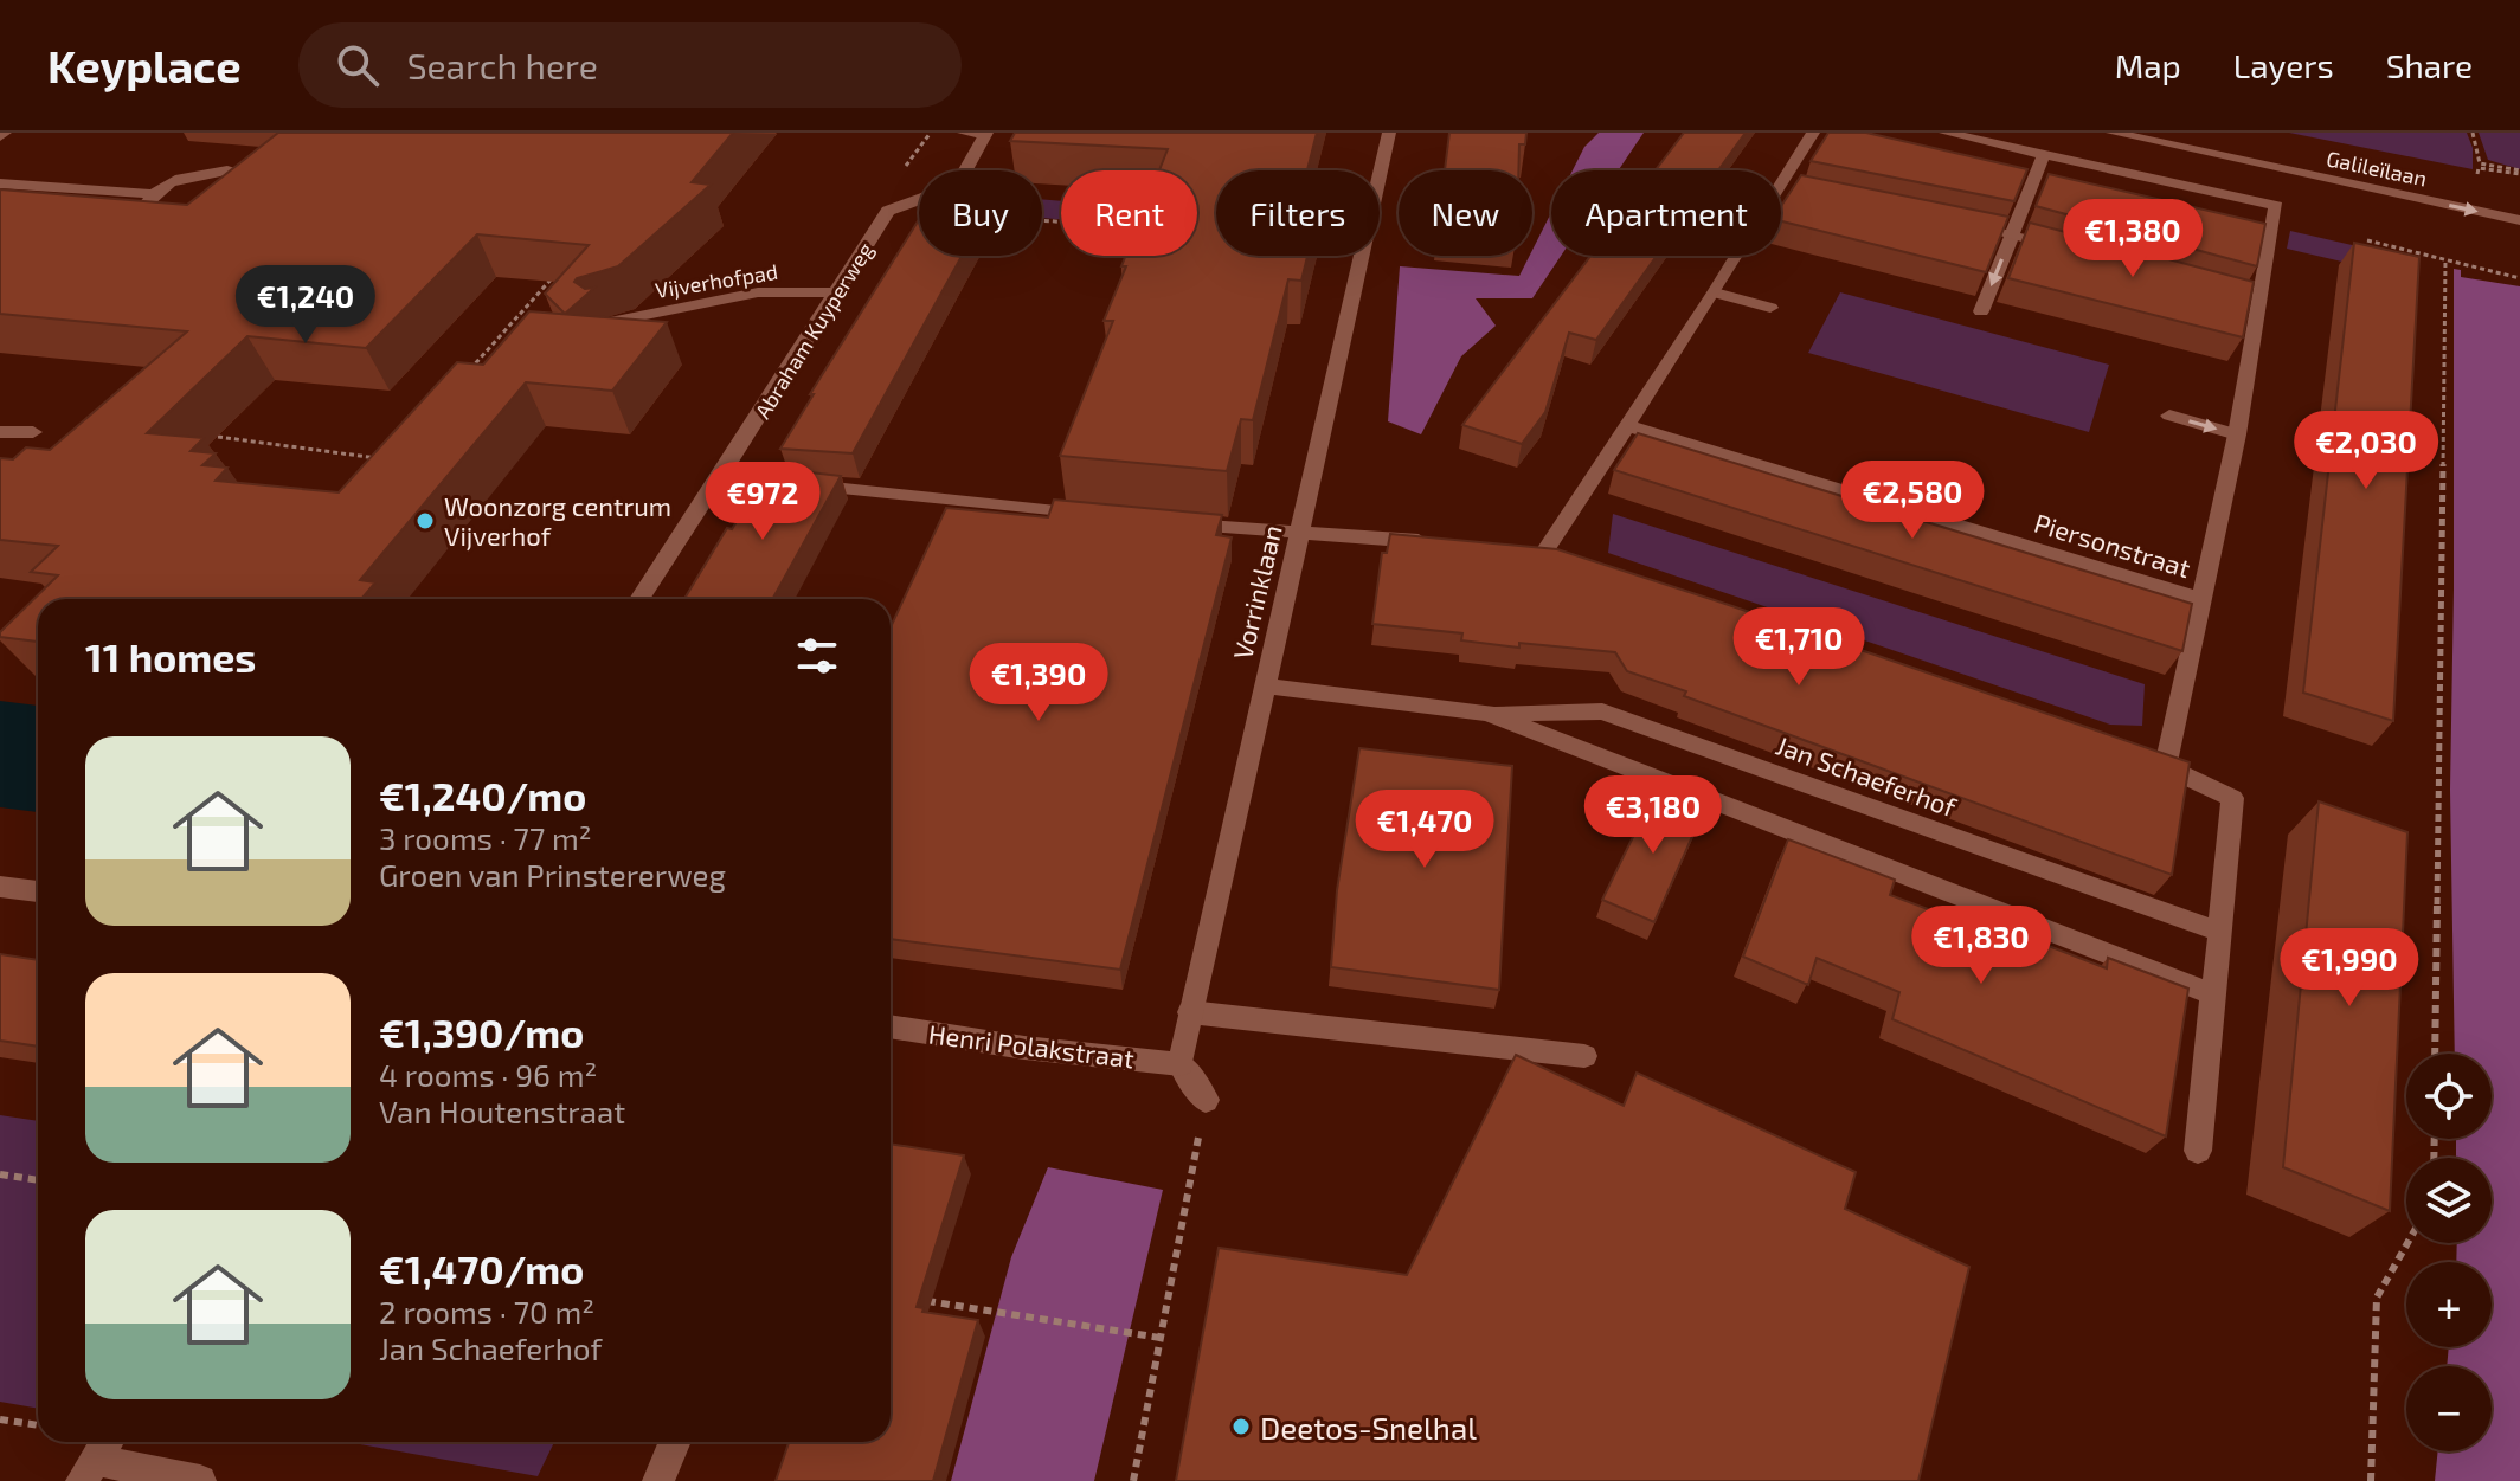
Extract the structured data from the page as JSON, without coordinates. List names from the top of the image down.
{
  "streets": {
    "street": [
      "Galileïlaan",
      "Vijverhofpad",
      "Abraham Kuyperweg",
      "Piersonstraat",
      "Vorrinklaan",
      "Jan Schaeferhof",
      "Henri Polakstraat"
    ]
  },
  "crossings": [
    ["Vijverhofpad", "Abraham Kuyperweg"],
    ["Vorrinklaan", "Jan Schaeferhof"],
    ["Vorrinklaan", "Henri Polakstraat"]
  ],
  "places": ["Woonzorg centrum Vijverhof", "Deetos-Snelhal"],
  "page": {
    "header": "Keyplace",
    "search": "Search here",
    "nav": ["Map", "Layers", "Share"],
    "chip": [
      "Buy",
      "Rent",
      "Filters",
      "New",
      "Apartment"
    ],
    "price": [
      "€1,380",
      "€1,240",
      "€2,030",
      "€2,580",
      "€972",
      "€1,710",
      "€1,390",
      "€3,180",
      "€1,470",
      "€1,830",
      "€1,990"
    ],
    "heading": "11 homes",
    "list": [
      {
        "name": "€1,240/mo",
        "note": "3 rooms · 77 m² · Groen van Prinstererweg"
      },
      {
        "name": "€1,390/mo",
        "note": "4 rooms · 96 m² · Van Houtenstraat"
      },
      {
        "name": "€1,470/mo",
        "note": "2 rooms · 70 m² · Jan Schaeferhof"
      }
    ],
    "map_buttons": ["+", "−"]
  }
}
